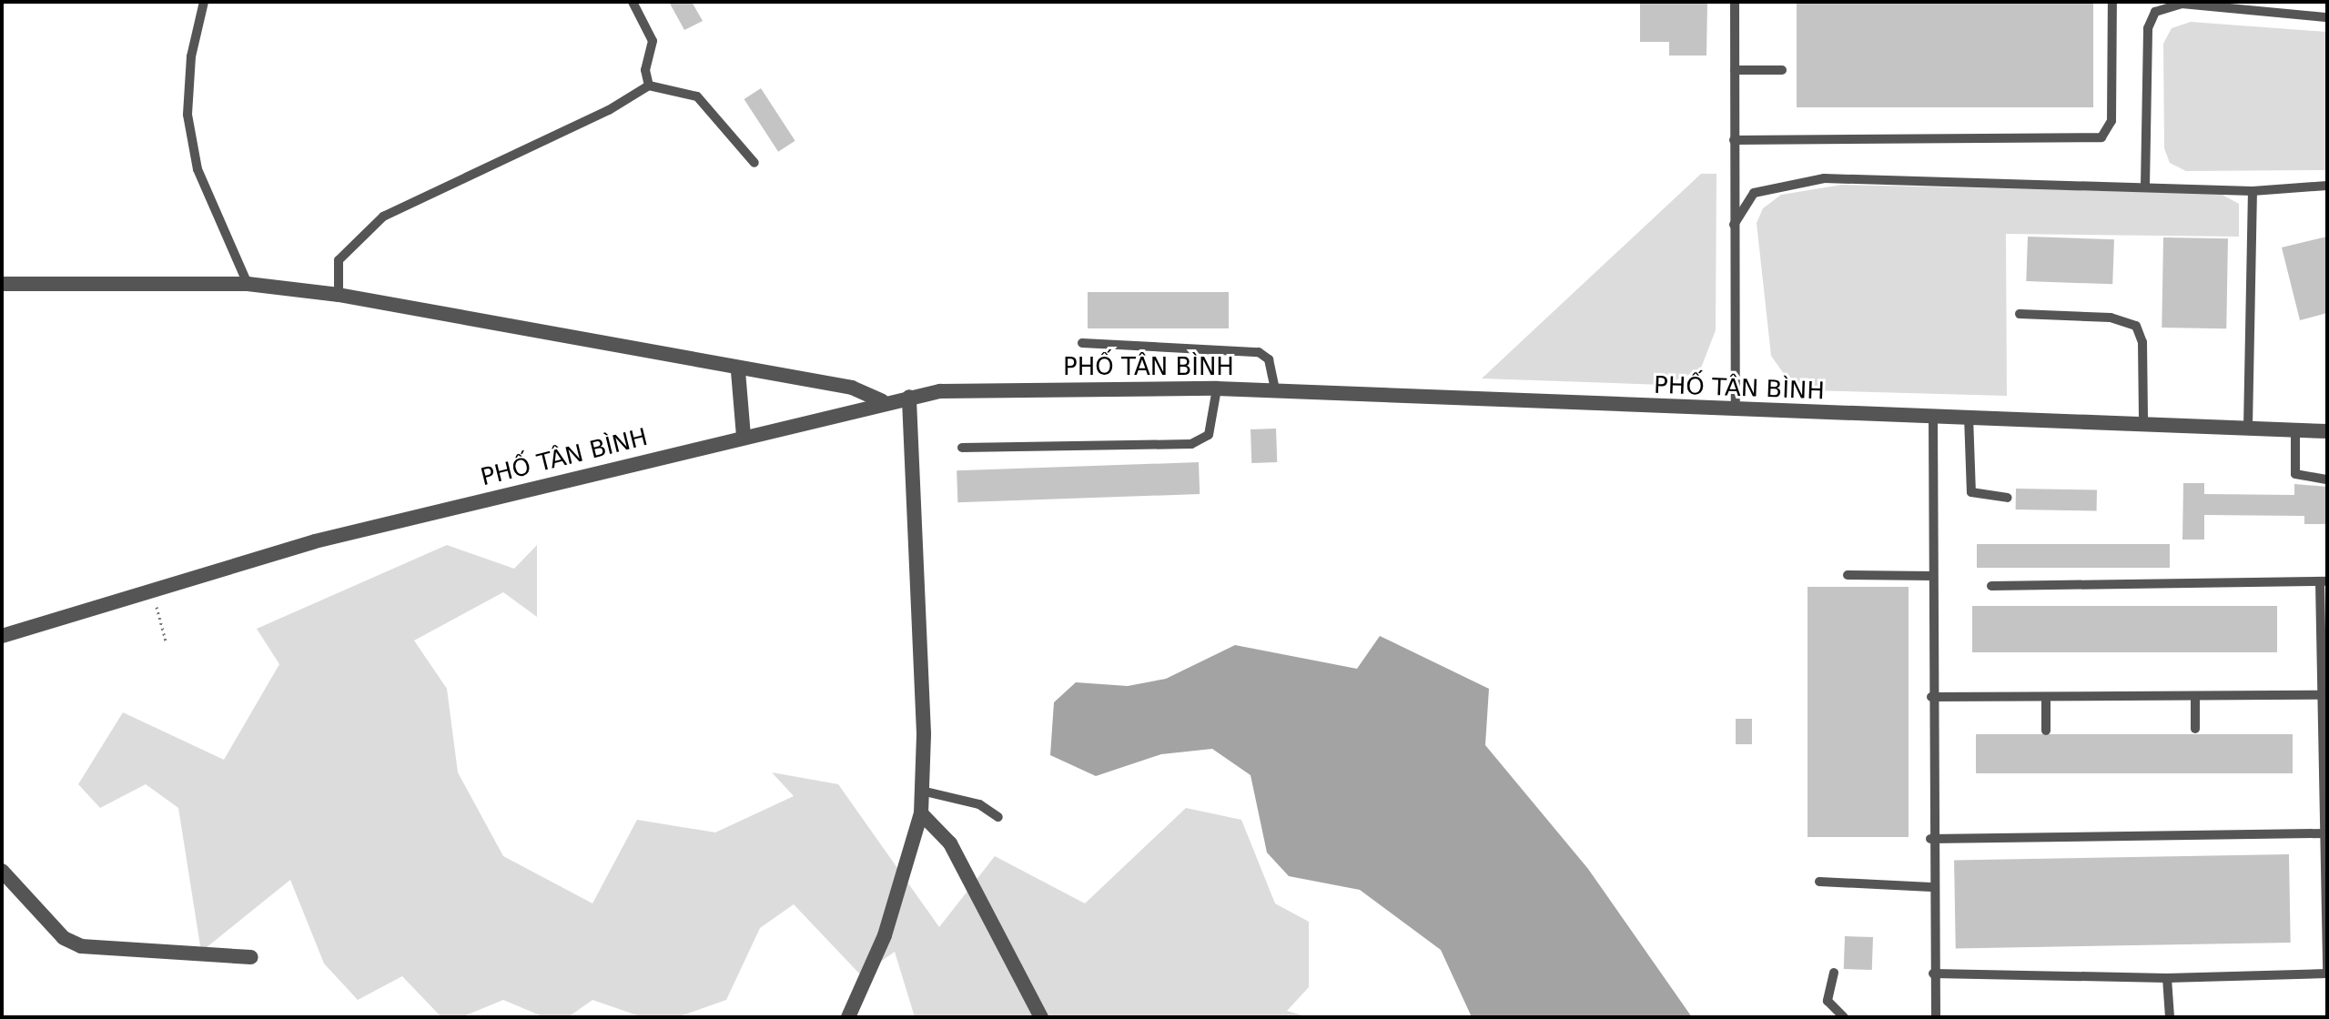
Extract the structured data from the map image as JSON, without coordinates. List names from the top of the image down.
{
  "streets": {
    "street": ["PHỐ TÂN BÌNH"]
  }
}
